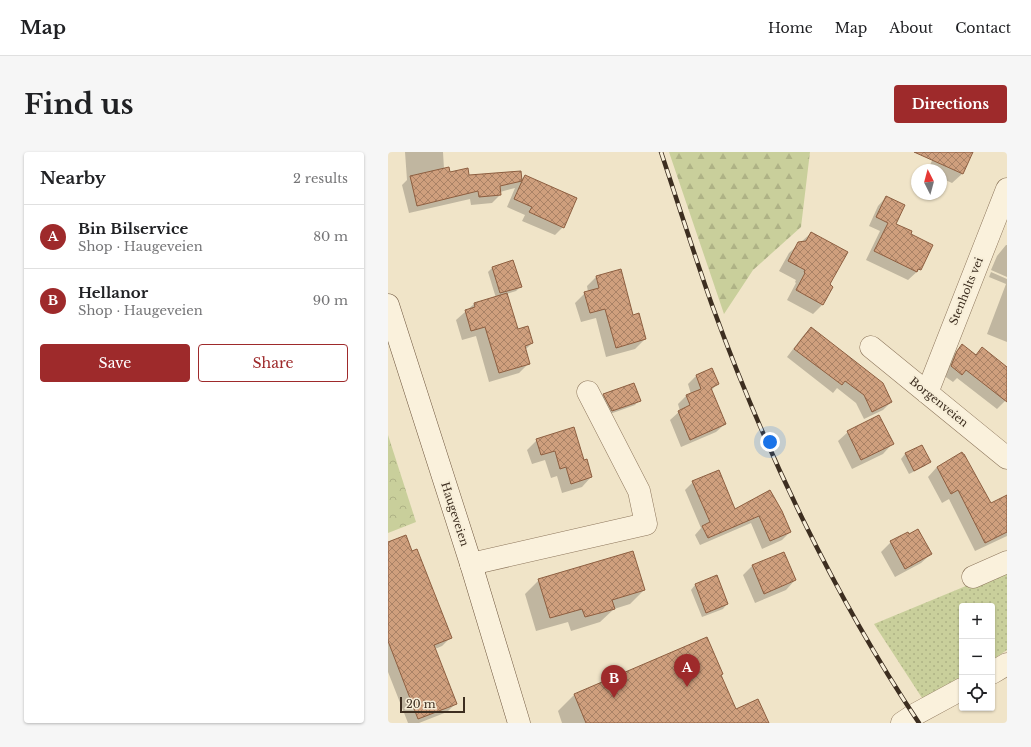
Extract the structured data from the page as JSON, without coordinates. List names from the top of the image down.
{
  "streets": {
    "street": ["Stenholts vei", "Borgenveien", "Haugeveien"]
  },
  "crossings": [
    ["Stenholts vei", "Borgenveien"]
  ],
  "scale_bar": "20 m",
  "north": "top",
  "page": {
    "header": "Map",
    "nav": [
      "Home",
      "Map",
      "About",
      "Contact"
    ],
    "buttons": [
      "Directions",
      ["Save", "Share"]
    ],
    "title": "Find us",
    "heading": ["Nearby", "2 results"],
    "list": [
      {
        "mark": "A",
        "name": "Bin Bilservice",
        "note": "Shop · Haugeveien",
        "value": "80 m"
      },
      {
        "mark": "B",
        "name": "Hellanor",
        "note": "Shop · Haugeveien",
        "value": "90 m"
      }
    ],
    "map_buttons": ["+", "−"],
    "pins": ["A", "B"],
    "scale": "20 m"
  }
}
